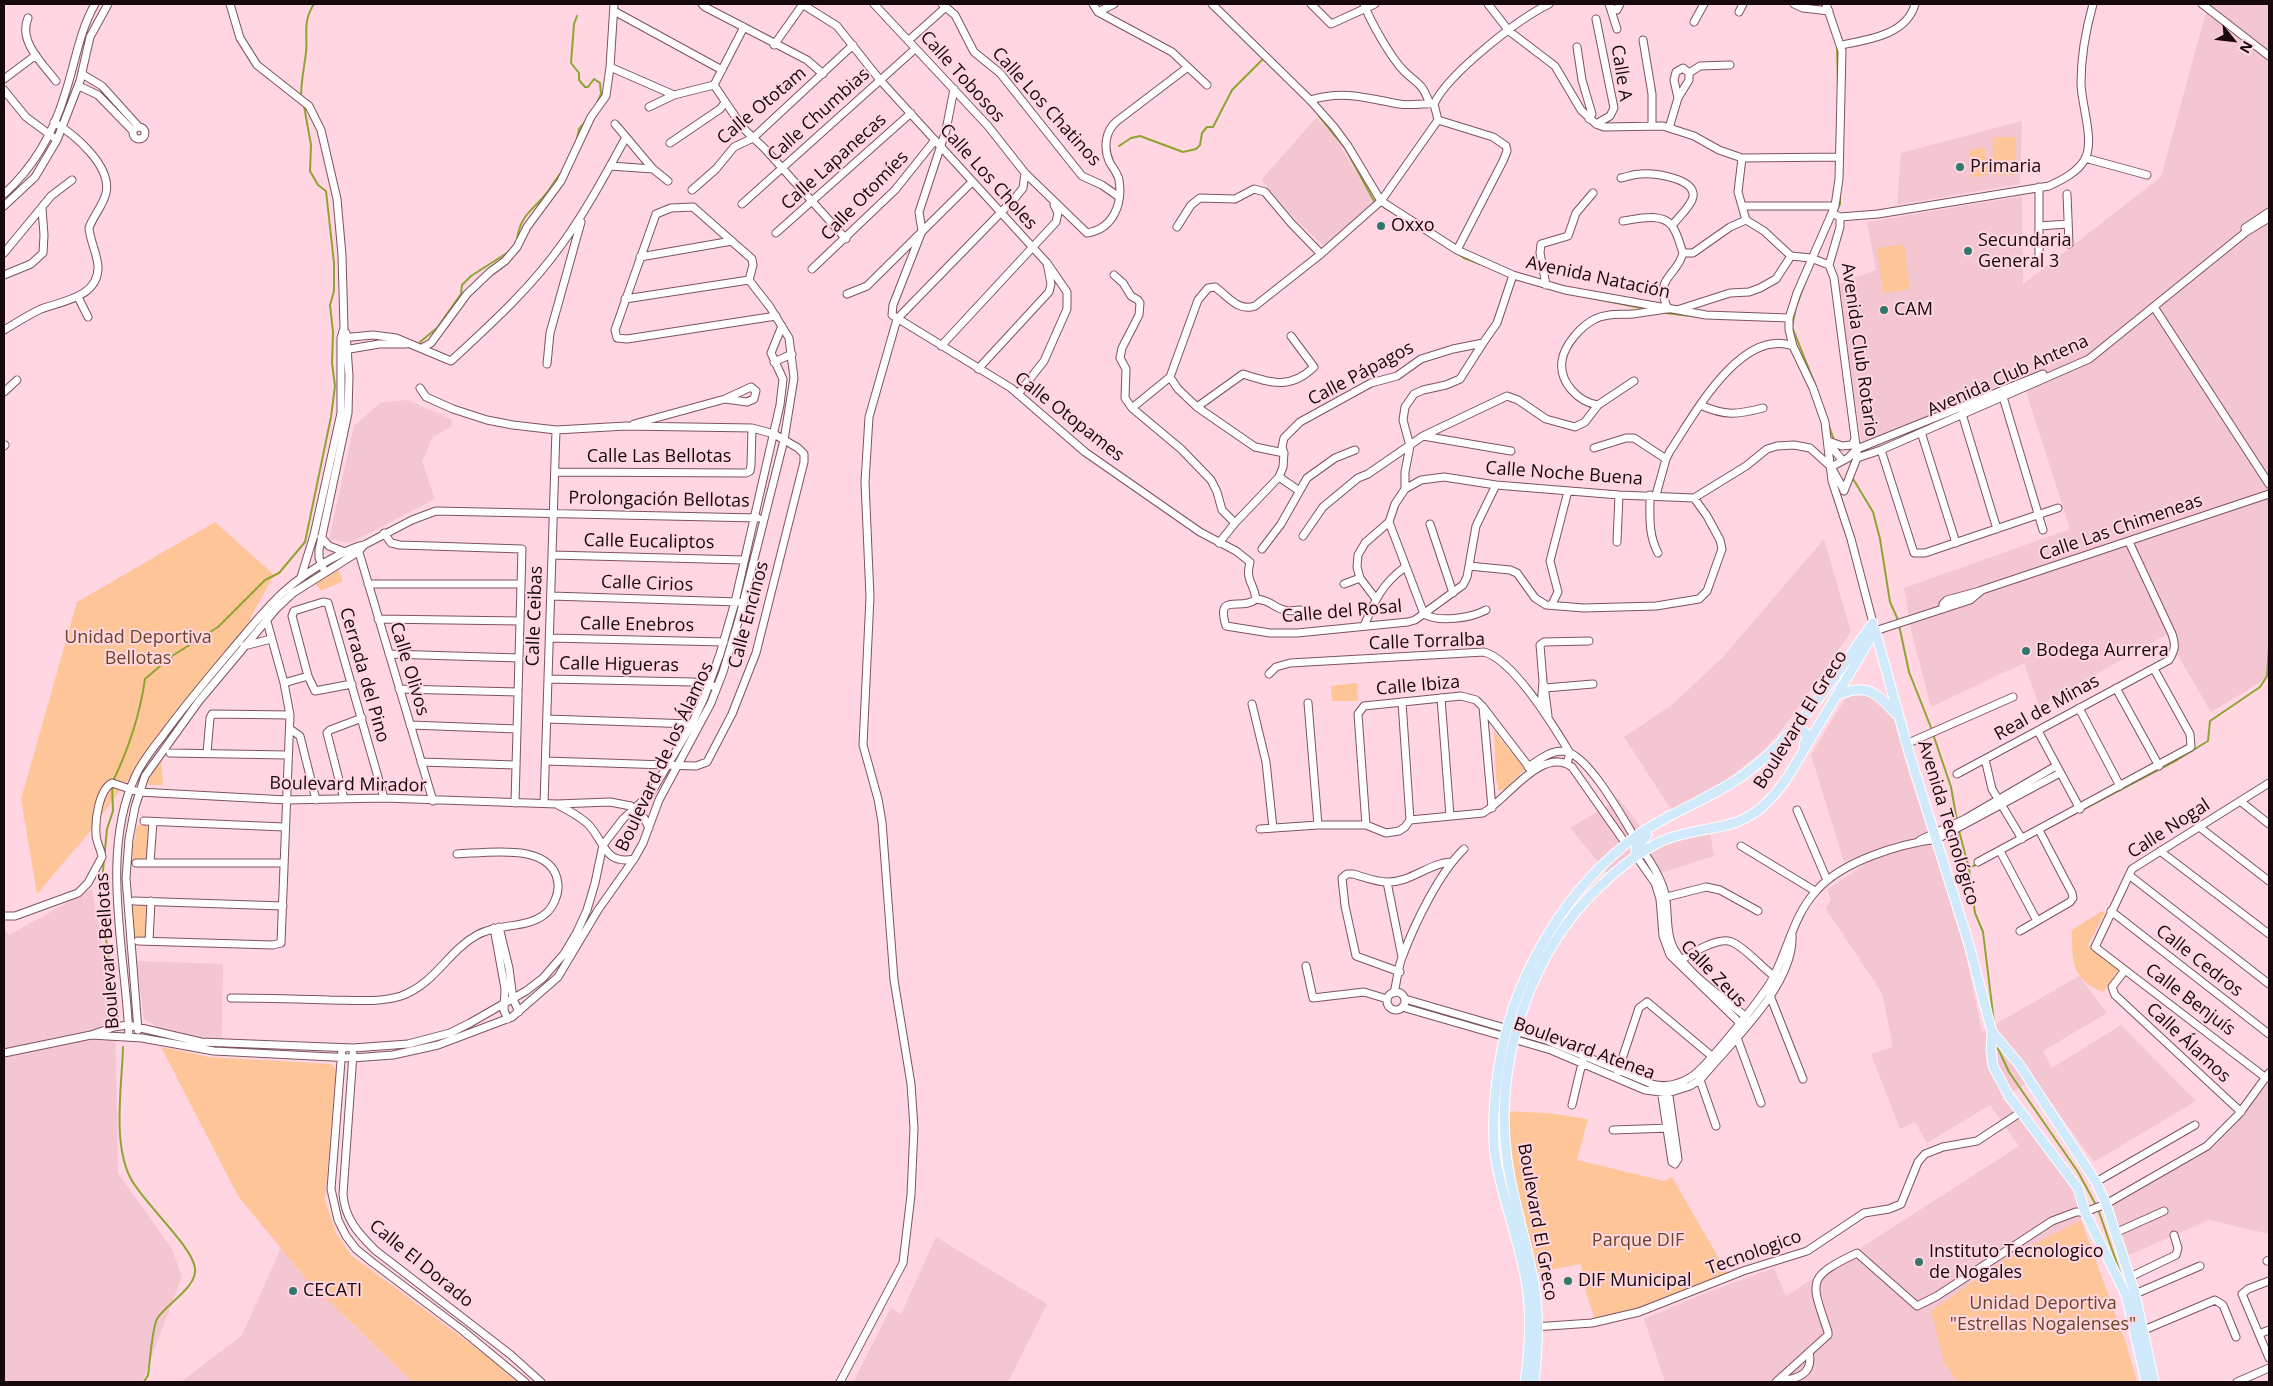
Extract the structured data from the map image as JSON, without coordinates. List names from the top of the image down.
{
  "streets": {
    "main road": ["Boulevard El Greco", "Avenida Tecnológico"],
    "street": [
      "Calle A",
      "Calle Tobosos",
      "Calle Ototam",
      "Calle Los Chatinos",
      "Calle Chumbias",
      "Calle Lapanecas",
      "Calle Los Choles",
      "Calle Otomíes",
      "Avenida Natación",
      "Avenida Club Rotario",
      "Calle Pápagos",
      "Avenida Club Antena",
      "Calle Otopames",
      "Calle Las Bellotas",
      "Calle Noche Buena",
      "Prolongación Bellotas",
      "Calle Las Chimeneas",
      "Calle Eucaliptos",
      "Calle Cirios",
      "Calle del Rosal",
      "Calle Encinos",
      "Calle Ceibas",
      "Calle Enebros",
      "Calle Torralba",
      "Calle Higueras",
      "Calle Olivos",
      "Cerrada del Pino",
      "Calle Ibiza",
      "Real de Minas",
      "Boulevard de los Álamos",
      "Boulevard Mirador",
      "Calle Nogal",
      "Boulevard Bellotas",
      "Calle Cedros",
      "Calle Zeus",
      "Calle Benjuís",
      "Calle Álamos",
      "Boulevard Atenea",
      "Tecnologico",
      "Calle El Dorado"
    ]
  },
  "crossings": [
    ["Calle Tobosos", "Calle Los Chatinos"],
    ["Calle Tobosos", "Calle Chumbias"],
    ["Calle Ototam", "Calle Los Choles"],
    ["Calle Chumbias", "Calle Los Choles"],
    ["Calle Lapanecas", "Calle Los Choles"],
    ["Calle Los Choles", "Calle Otomíes"],
    ["Calle Los Choles", "Calle Otopames"],
    ["Avenida Club Rotario", "Avenida Club Antena"],
    ["Calle Otopames", "Calle del Rosal"],
    ["Calle Las Bellotas", "Calle Ceibas"],
    ["Calle Noche Buena", "Calle del Rosal"],
    ["Prolongación Bellotas", "Calle Ceibas"],
    ["Prolongación Bellotas", "Boulevard de los Álamos"],
    ["Prolongación Bellotas", "Boulevard Bellotas"],
    ["Calle Las Chimeneas", "Real de Minas"],
    ["Calle Las Chimeneas", "Boulevard El Greco"],
    ["Calle Las Chimeneas", "Avenida Tecnológico"],
    ["Calle Eucaliptos", "Calle Ceibas"],
    ["Calle Eucaliptos", "Boulevard de los Álamos"],
    ["Calle Cirios", "Calle Ceibas"],
    ["Calle Cirios", "Boulevard de los Álamos"],
    ["Calle Encinos", "Calle Ceibas"],
    ["Calle Encinos", "Boulevard de los Álamos"],
    ["Calle Ceibas", "Calle Enebros"],
    ["Calle Ceibas", "Calle Higueras"],
    ["Calle Ceibas", "Boulevard Mirador"],
    ["Calle Ceibas", "Boulevard Bellotas"],
    ["Calle Enebros", "Boulevard de los Álamos"],
    ["Calle Torralba", "Boulevard El Greco"],
    ["Calle Higueras", "Boulevard de los Álamos"],
    ["Calle Olivos", "Boulevard Mirador"],
    ["Calle Olivos", "Boulevard Bellotas"],
    ["Cerrada del Pino", "Boulevard Mirador"],
    ["Boulevard El Greco", "Avenida Tecnológico"],
    ["Boulevard El Greco", "Calle Zeus"],
    ["Boulevard El Greco", "Boulevard Atenea"],
    ["Boulevard El Greco", "Tecnologico"],
    ["Boulevard de los Álamos", "Boulevard Mirador"],
    ["Boulevard de los Álamos", "Boulevard Bellotas"],
    ["Boulevard de los Álamos", "Calle El Dorado"],
    ["Boulevard Mirador", "Boulevard Bellotas"],
    ["Avenida Tecnológico", "Boulevard Atenea"],
    ["Avenida Tecnológico", "Tecnologico"],
    ["Calle Nogal", "Calle Cedros"],
    ["Calle Nogal", "Calle Benjuís"],
    ["Calle Zeus", "Boulevard Atenea"],
    ["Calle Benjuís", "Calle Álamos"]
  ],
  "parks": ["Unidad Deportiva Bellotas", "Parque DIF", "Unidad Deportiva \"Estrellas Nogalenses\""],
  "places": [
    "Primaria",
    "Oxxo",
    "Secundaria General 3",
    "CAM",
    "Bodega Aurrera",
    "Instituto Tecnologico de Nogales",
    "DIF Municipal",
    "CECATI"
  ],
  "north": "bottom right"
}
